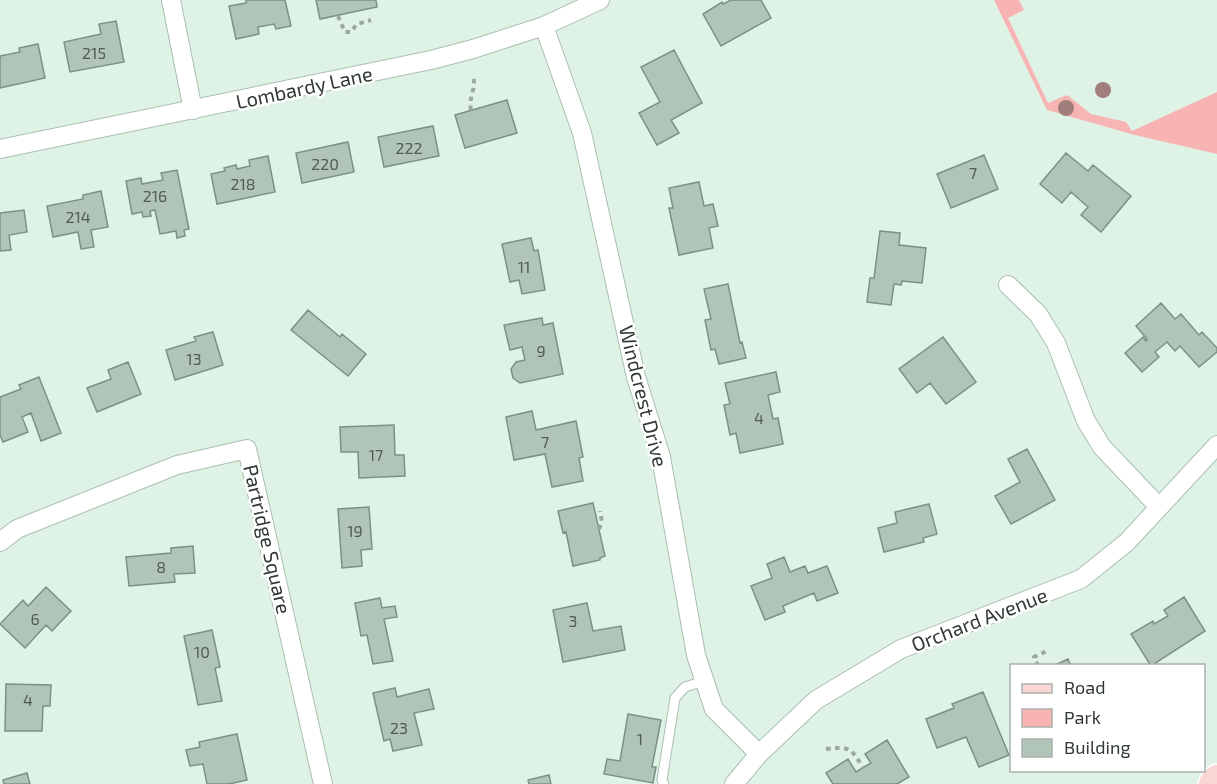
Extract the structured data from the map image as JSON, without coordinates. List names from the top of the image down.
{
  "streets": {
    "street": [
      "Lombardy Lane",
      "Windcrest Drive",
      "Partridge Square",
      "Orchard Avenue"
    ]
  },
  "crossings": [
    ["Lombardy Lane", "Windcrest Drive"],
    ["Windcrest Drive", "Orchard Avenue"]
  ],
  "house_numbers": [
    "215",
    "222",
    "220",
    "7",
    "218",
    "216",
    "214",
    "11",
    "9",
    "13",
    "4",
    "7",
    "17",
    "19",
    "8",
    "6",
    "3",
    "10",
    "4",
    "23",
    "1"
  ],
  "legend": ["Road", "Park", "Building"]
}
